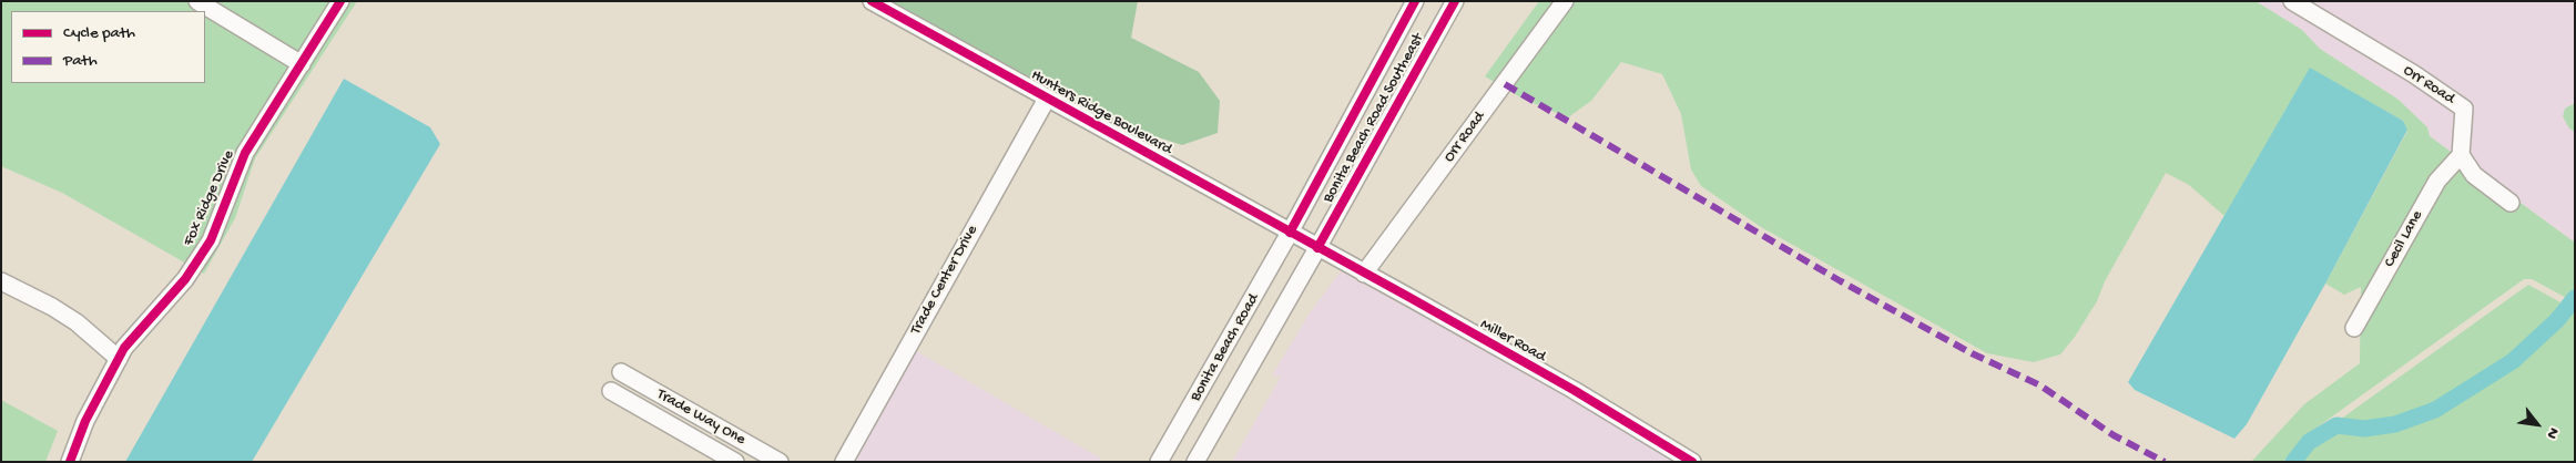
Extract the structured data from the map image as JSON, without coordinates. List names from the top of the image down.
{
  "streets": {
    "street": [
      "Orr Road",
      "Hunters Ridge Boulevard",
      "Bonita Beach Road Southeast",
      "Fox Ridge Drive",
      "Cecil Lane",
      "Trade Center Drive",
      "Miller Road",
      "Bonita Beach Road",
      "Trade Way One"
    ]
  },
  "crossings": [
    ["Orr Road", "Cecil Lane"],
    ["Orr Road", "Miller Road"],
    ["Hunters Ridge Boulevard", "Bonita Beach Road Southeast"],
    ["Hunters Ridge Boulevard", "Trade Center Drive"],
    ["Hunters Ridge Boulevard", "Miller Road"],
    ["Hunters Ridge Boulevard", "Bonita Beach Road"],
    ["Bonita Beach Road Southeast", "Miller Road"],
    ["Bonita Beach Road Southeast", "Bonita Beach Road"],
    ["Miller Road", "Bonita Beach Road"]
  ],
  "legend": ["Cycle path", "Path"],
  "north": "bottom right"
}
